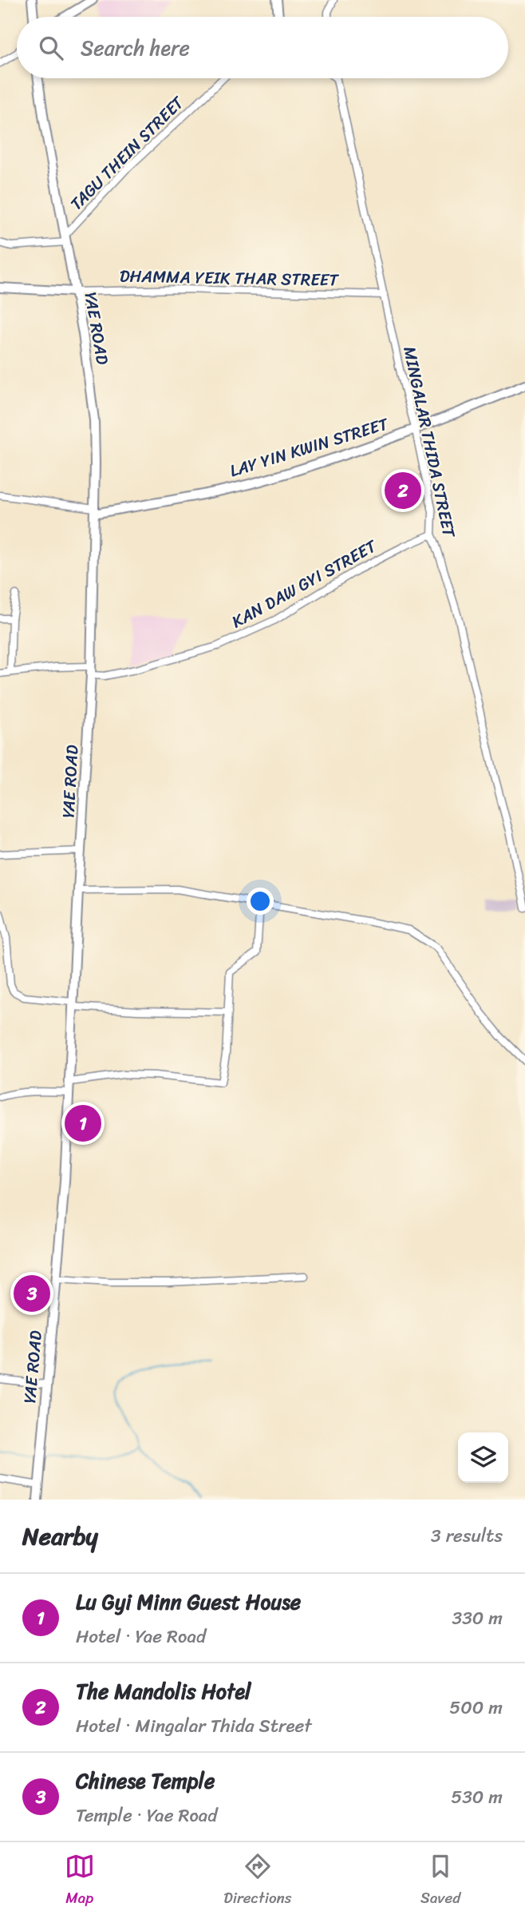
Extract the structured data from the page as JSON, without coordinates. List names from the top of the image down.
{
  "streets": {
    "street": [
      "TAGU THEIN STREET",
      "DHAMMA YEIK THAR STREET",
      "YAE ROAD",
      "MINGALAR THIDA STREET",
      "LAY YIN KWIN STREET",
      "KAN DAW GYI STREET"
    ]
  },
  "crossings": [
    ["TAGU THEIN STREET", "YAE ROAD"],
    ["DHAMMA YEIK THAR STREET", "YAE ROAD"],
    ["DHAMMA YEIK THAR STREET", "MINGALAR THIDA STREET"],
    ["YAE ROAD", "LAY YIN KWIN STREET"],
    ["YAE ROAD", "KAN DAW GYI STREET"],
    ["MINGALAR THIDA STREET", "LAY YIN KWIN STREET"],
    ["MINGALAR THIDA STREET", "KAN DAW GYI STREET"]
  ],
  "page": {
    "search": "Search here",
    "pins": ["2", "1", "3"],
    "heading": ["Nearby", "3 results"],
    "list": [
      {
        "mark": "1",
        "name": "Lu Gyi Minn Guest House",
        "note": "Hotel · Yae Road",
        "value": "330 m"
      },
      {
        "mark": "2",
        "name": "The Mandolis Hotel",
        "note": "Hotel · Mingalar Thida Street",
        "value": "500 m"
      },
      {
        "mark": "3",
        "name": "Chinese Temple",
        "note": "Temple · Yae Road",
        "value": "530 m"
      }
    ],
    "nav": ["Map", "Directions", "Saved"]
  }
}
